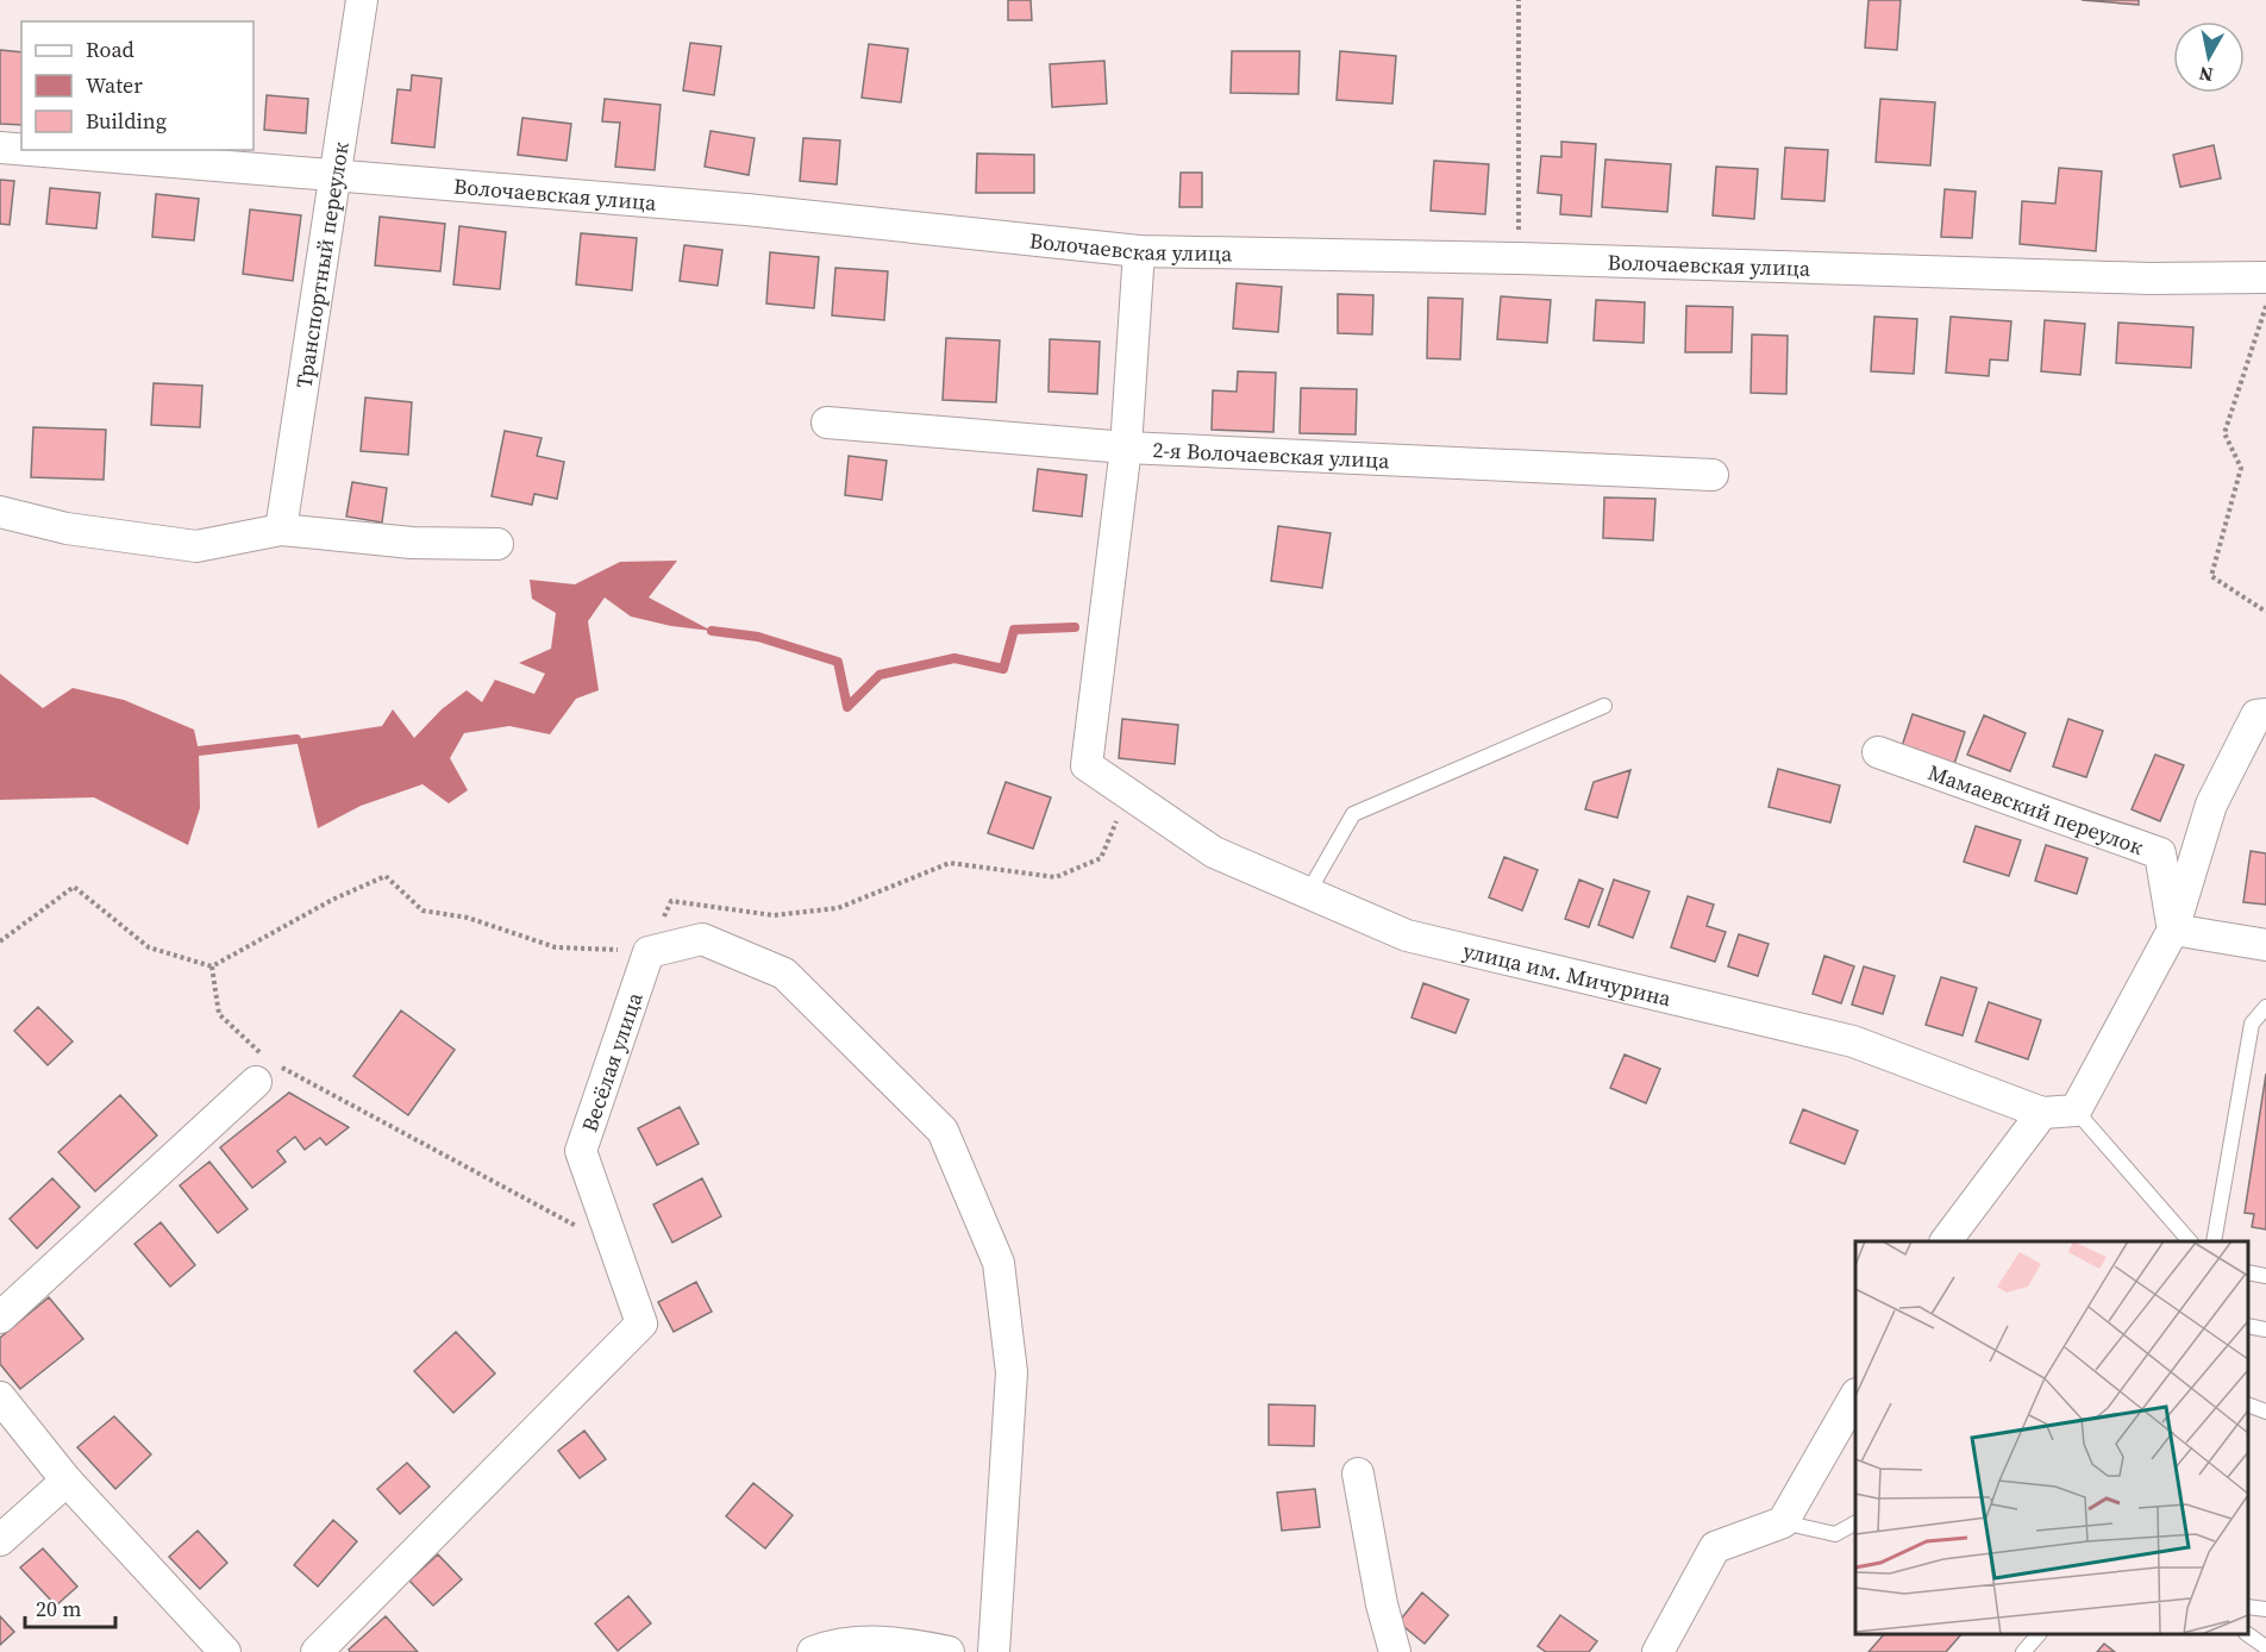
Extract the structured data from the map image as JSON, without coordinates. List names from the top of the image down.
{
  "streets": {
    "street": [
      "Волочаевская улица",
      "Транспортный переулок",
      "2-я Волочаевская улица",
      "Мамаевский переулок",
      "улица им. Мичурина",
      "Весёлая улица"
    ]
  },
  "crossings": [
    ["Волочаевская улица", "Транспортный переулок"],
    ["2-я Волочаевская улица", "улица им. Мичурина"]
  ],
  "legend": ["Road", "Water", "Building"],
  "scale_bar": "20 m",
  "north": "bottom"
}
